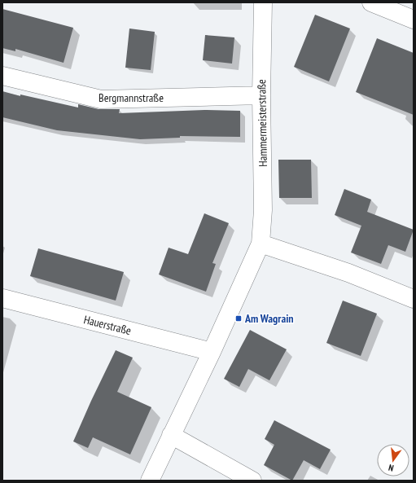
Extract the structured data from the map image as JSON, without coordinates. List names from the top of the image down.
{
  "streets": {
    "street": ["Bergmannstraße", "Hammermeisterstraße", "Hauerstraße"]
  },
  "crossings": [
    ["Bergmannstraße", "Hammermeisterstraße"]
  ],
  "places": {
    "transit": ["Am Wagrain"]
  },
  "north": "bottom"
}
